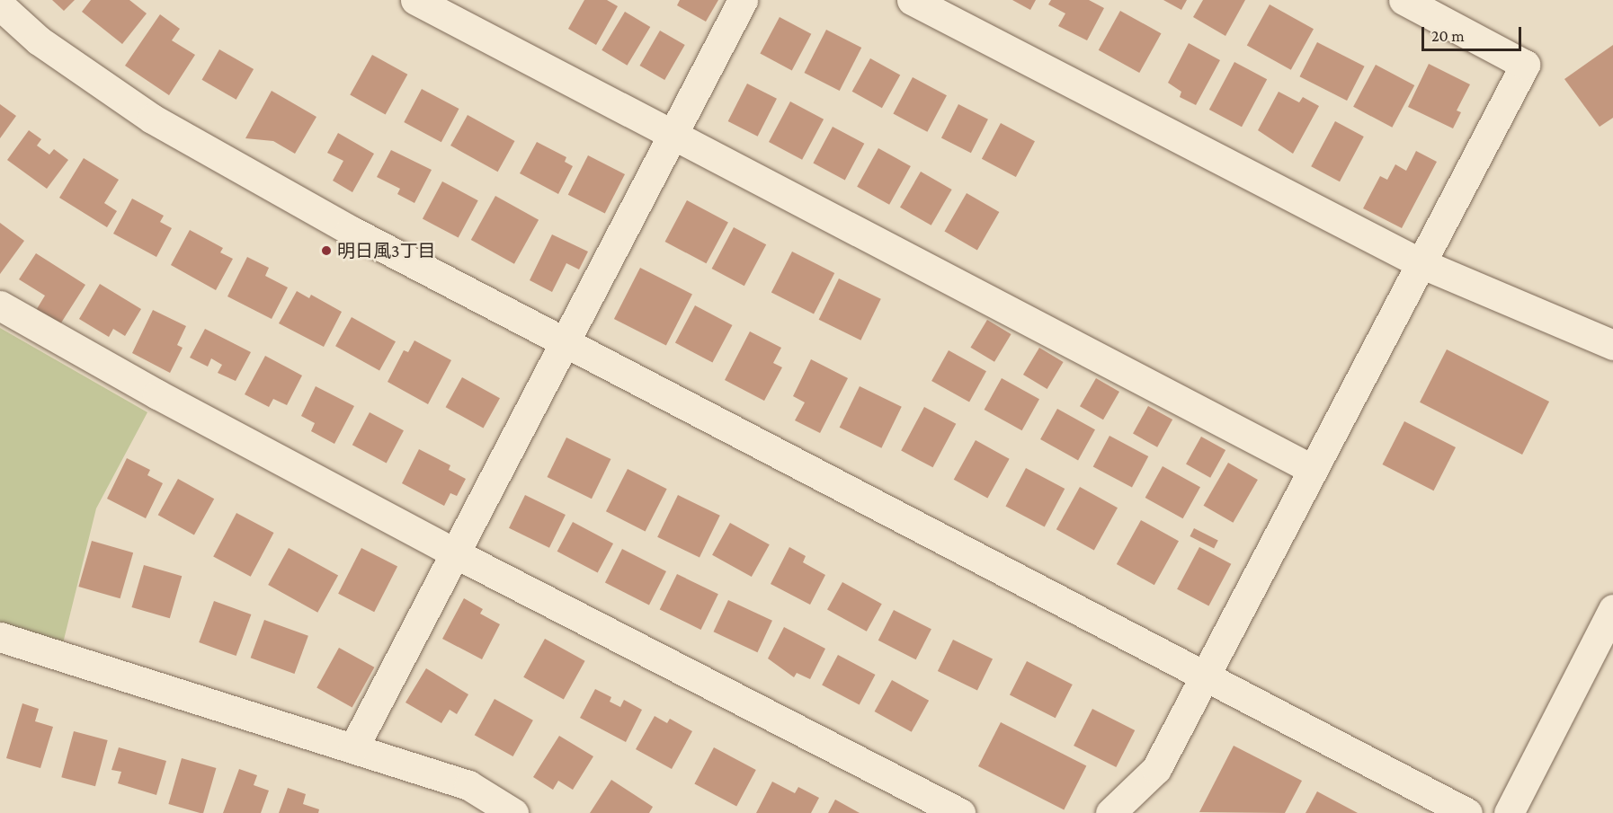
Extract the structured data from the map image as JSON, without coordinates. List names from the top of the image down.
{
  "places": ["明日風3丁目"],
  "scale_bar": "20 m"
}
